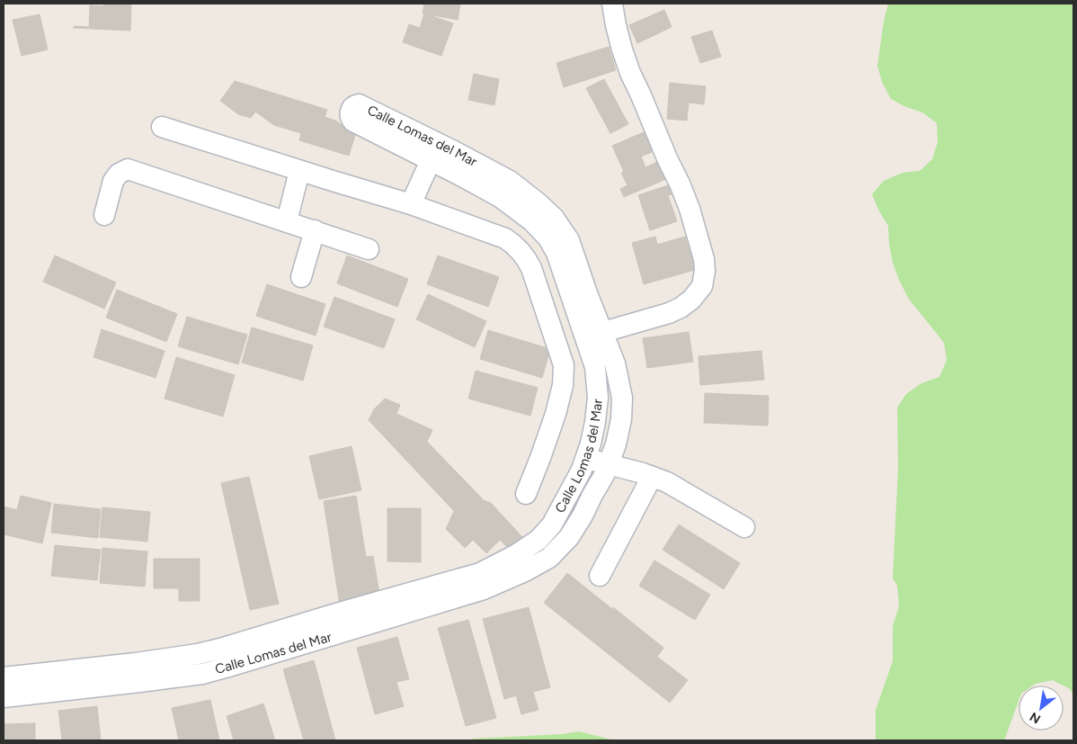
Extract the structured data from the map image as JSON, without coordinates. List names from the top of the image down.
{
  "streets": {
    "street": ["Calle Lomas del Mar"]
  },
  "north": "bottom left"
}
